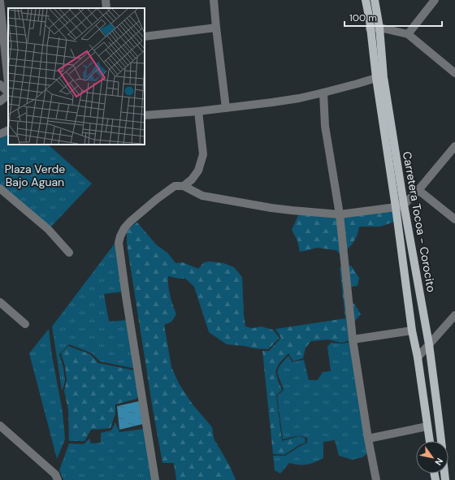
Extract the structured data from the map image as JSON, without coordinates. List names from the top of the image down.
{
  "streets": {
    "main road": ["Carretera Tocoa - Corocito"]
  },
  "parks": ["Plaza Verde Bajo Aguan"],
  "scale_bar": "100 m",
  "north": "bottom right"
}
